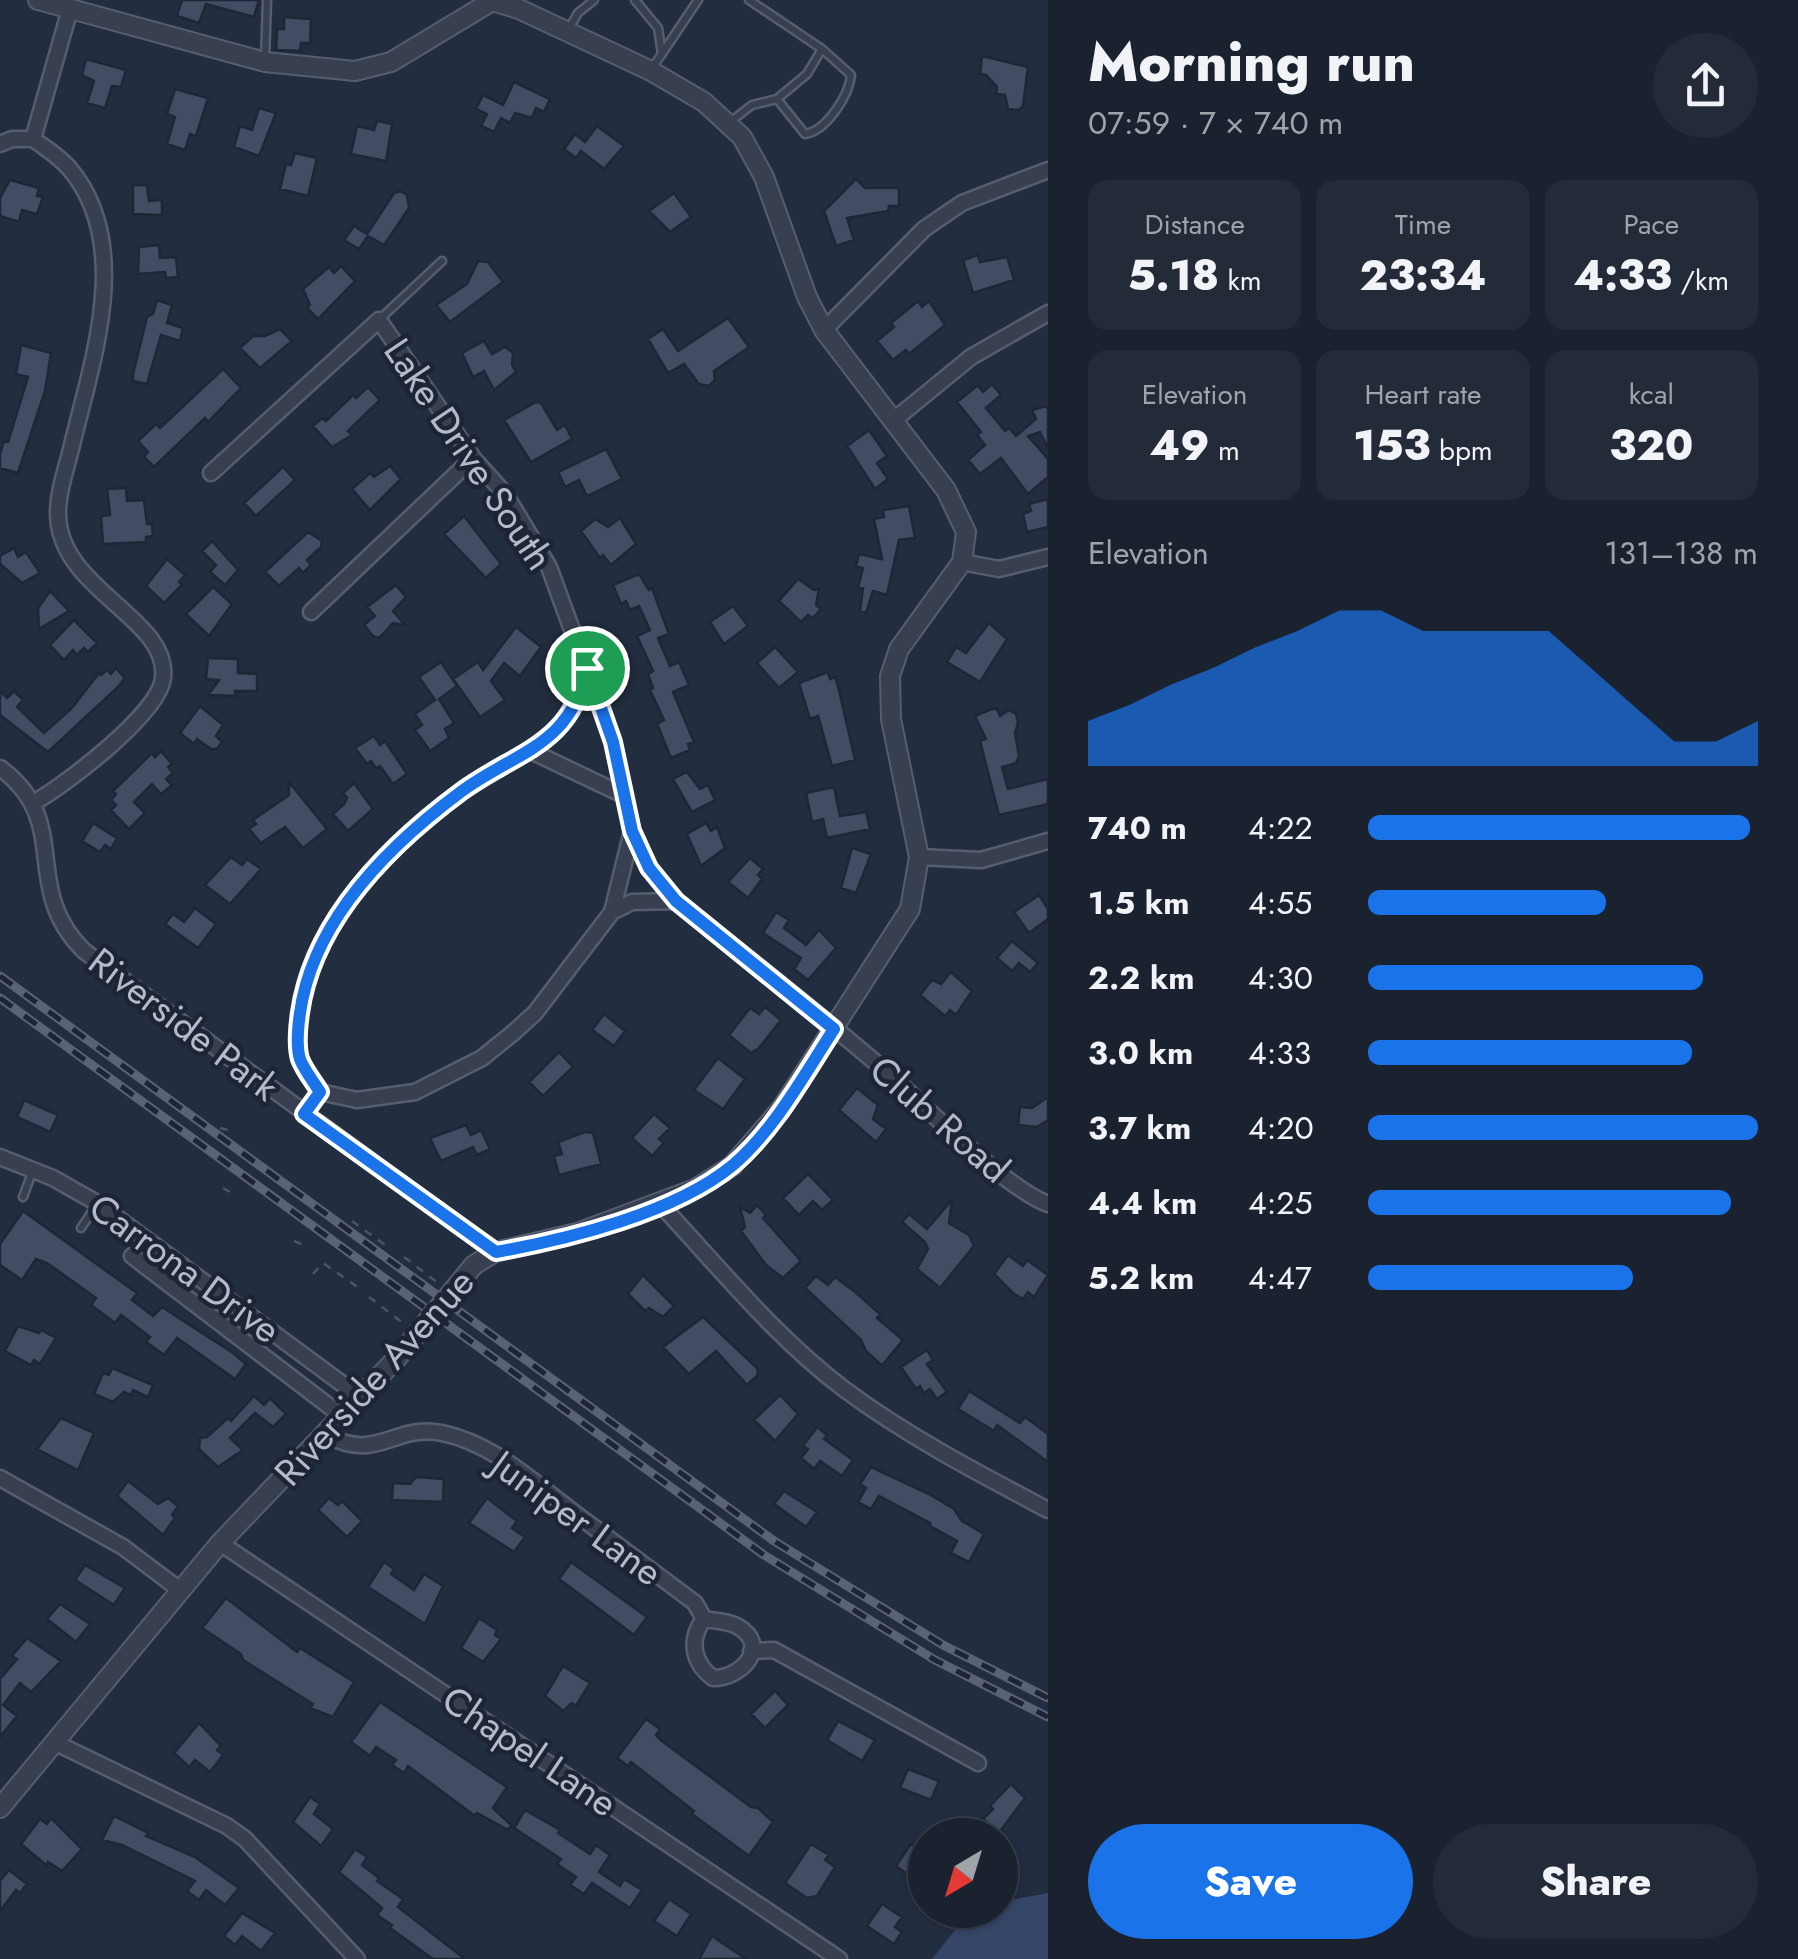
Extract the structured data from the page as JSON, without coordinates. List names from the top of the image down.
{
  "streets": {
    "street": [
      "Lake Drive South",
      "Riverside Park",
      "Club Road",
      "Carrona Drive",
      "Riverside Avenue",
      "Juniper Lane",
      "Chapel Lane"
    ]
  },
  "crossings": [
    ["Lake Drive South", "Club Road"],
    ["Lake Drive South", "Riverside Avenue"],
    ["Riverside Park", "Riverside Avenue"],
    ["Club Road", "Riverside Avenue"],
    ["Carrona Drive", "Riverside Avenue"],
    ["Riverside Avenue", "Juniper Lane"],
    ["Riverside Avenue", "Chapel Lane"]
  ],
  "north": "bottom left",
  "page": {
    "heading": ["Morning run", "07:59 · 7 × 740 m"],
    "stats": [
      ["Distance", "5.18 km"],
      ["Time", "23:34"],
      ["Pace", "4:33 /km"],
      ["Elevation", "49 m"],
      ["Heart rate", "153 bpm"],
      ["kcal", "320"]
    ],
    "chart": ["Elevation", "131–138 m"],
    "list": [
      {
        "name": "740 m",
        "note": "4:22"
      },
      {
        "name": "1.5 km",
        "note": "4:55"
      },
      {
        "name": "2.2 km",
        "note": "4:30"
      },
      {
        "name": "3.0 km",
        "note": "4:33"
      },
      {
        "name": "3.7 km",
        "note": "4:20"
      },
      {
        "name": "4.4 km",
        "note": "4:25"
      },
      {
        "name": "5.2 km",
        "note": "4:47"
      }
    ],
    "buttons": ["Save", "Share"]
  }
}
